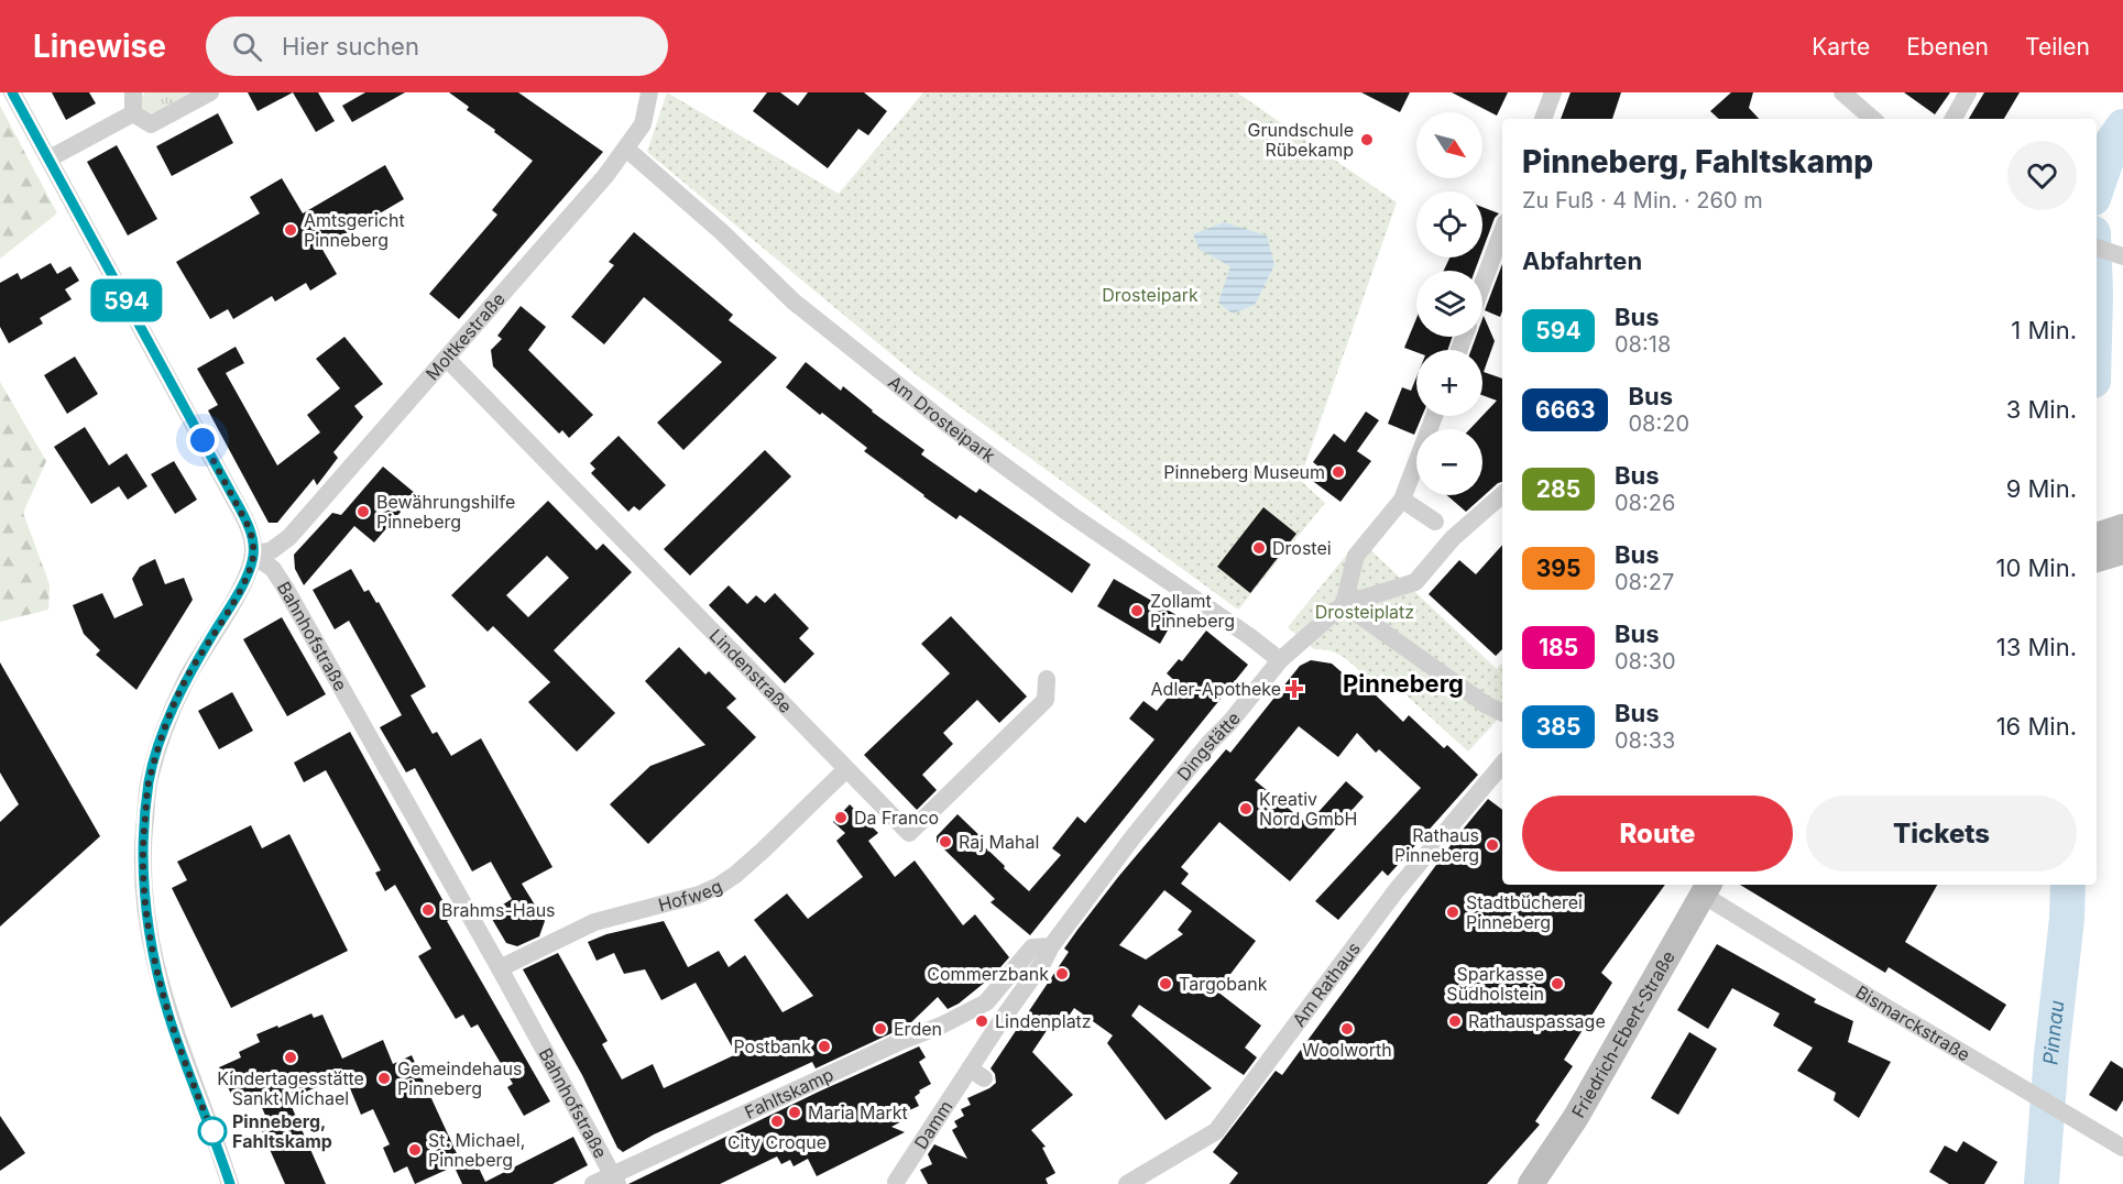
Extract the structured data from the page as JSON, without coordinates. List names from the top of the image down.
{
  "streets": {
    "main road": ["Friedrich-Ebert-Straße"],
    "street": [
      "Moltkestraße",
      "Am Drosteipark",
      "Bahnhofstraße",
      "Lindenstraße",
      "Dingstätte",
      "Hofweg",
      "Am Rathaus",
      "Bismarckstraße",
      "Fahltskamp",
      "Damm"
    ]
  },
  "crossings": [
    ["Moltkestraße", "Am Drosteipark"],
    ["Moltkestraße", "Bahnhofstraße"],
    ["Moltkestraße", "Lindenstraße"],
    ["Am Drosteipark", "Dingstätte"],
    ["Bahnhofstraße", "Hofweg"],
    ["Bahnhofstraße", "Fahltskamp"],
    ["Lindenstraße", "Hofweg"],
    ["Dingstätte", "Fahltskamp"],
    ["Dingstätte", "Damm"],
    ["Bismarckstraße", "Friedrich-Ebert-Straße"]
  ],
  "districts": ["Pinneberg"],
  "water": ["Pinnau"],
  "parks": ["Drosteipark", "Drosteiplatz"],
  "places": {
    "other": [
      "Grundschule Rübekamp",
      "Amtsgericht Pinneberg",
      "Pinneberg Museum",
      "Bewährungshilfe Pinneberg",
      "Drostei",
      "Zollamt Pinneberg",
      "Kreativ Nord GmbH",
      "Da Franco",
      "Raj Mahal",
      "Rathaus Pinneberg",
      "Brahms-Haus",
      "Stadtbücherei Pinneberg",
      "Commerzbank",
      "Targobank",
      "Sparkasse Südholstein",
      "Lindenplatz",
      "Rathauspassage",
      "Erden",
      "Woolworth",
      "Postbank",
      "Kindertagesstätte Sankt Michael",
      "Gemeindehaus Pinneberg",
      "Maria Markt",
      "City Croque",
      "Pinneberg, Fahltskamp",
      "St. Michael, Pinneberg"
    ],
    "health": ["Adler-Apotheke"]
  },
  "lines": ["bus line 594"],
  "north": "bottom right",
  "page": {
    "header": "Linewise",
    "search": "Hier suchen",
    "nav": ["Karte", "Ebenen", "Teilen"],
    "on_map": "594",
    "map_buttons": ["+", "−"],
    "heading": [
      ["Pinneberg, Fahltskamp", "Zu Fuß · 4 Min. · 260 m"],
      "Abfahrten"
    ],
    "list": [
      {
        "mark": "594",
        "name": "Bus",
        "note": "08:18",
        "value": "1 Min."
      },
      {
        "mark": "6663",
        "name": "Bus",
        "note": "08:20",
        "value": "3 Min."
      },
      {
        "mark": "285",
        "name": "Bus",
        "note": "08:26",
        "value": "9 Min."
      },
      {
        "mark": "395",
        "name": "Bus",
        "note": "08:27",
        "value": "10 Min."
      },
      {
        "mark": "185",
        "name": "Bus",
        "note": "08:30",
        "value": "13 Min."
      },
      {
        "mark": "385",
        "name": "Bus",
        "note": "08:33",
        "value": "16 Min."
      }
    ],
    "buttons": ["Route", "Tickets"]
  }
}
